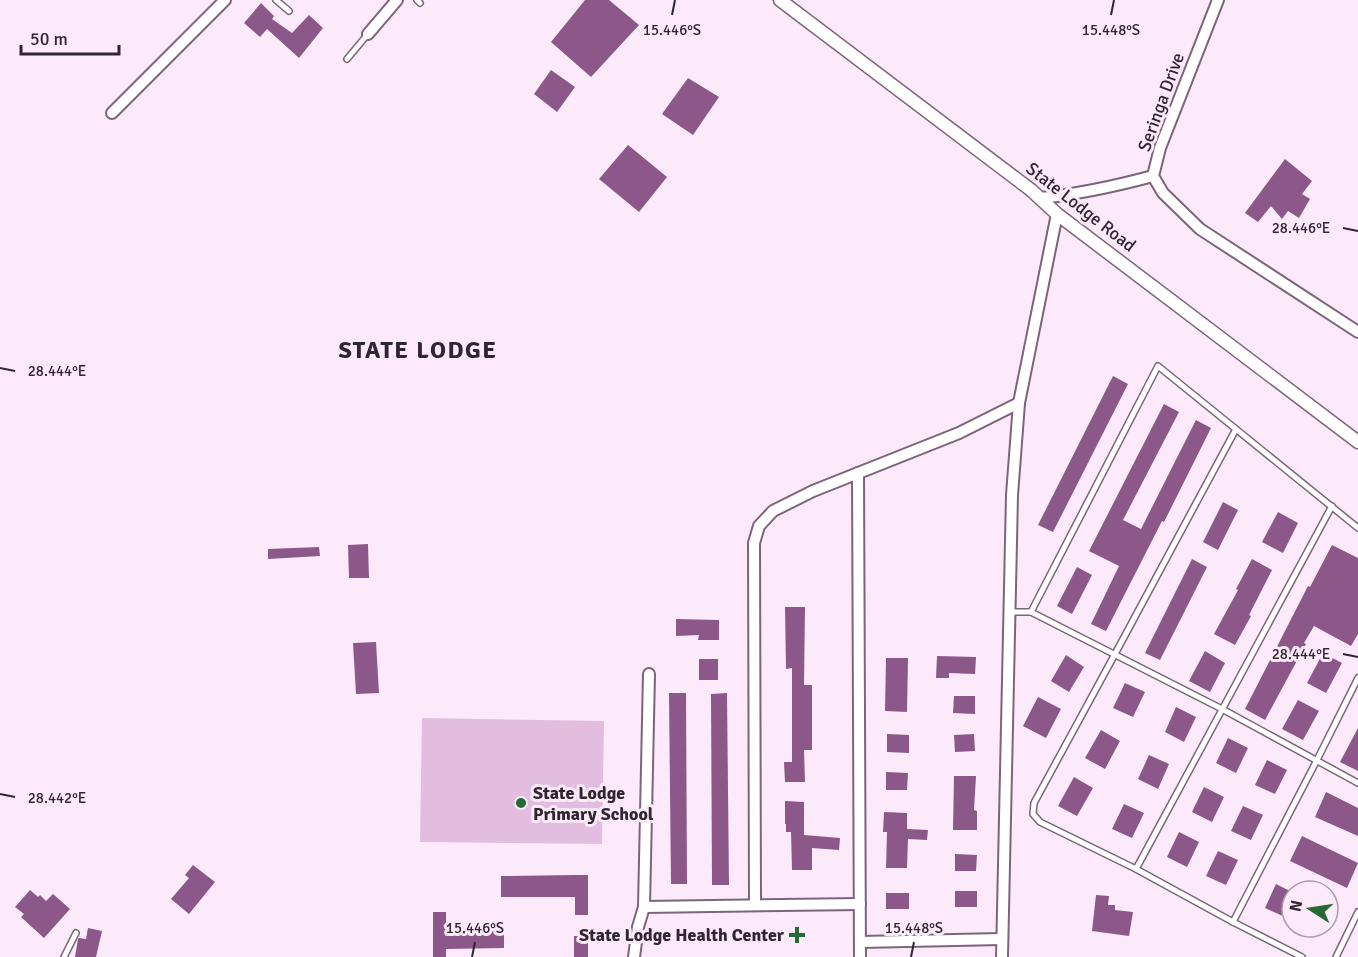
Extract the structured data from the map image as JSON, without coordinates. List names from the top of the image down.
{
  "streets": {
    "street": ["Seringa Drive", "State Lodge Road"]
  },
  "districts": ["STATE LODGE"],
  "places": {
    "other": ["State Lodge Primary School"],
    "health": ["State Lodge Health Center"]
  },
  "scale_bar": "50 m",
  "north": "left",
  "coordinates": [
    "15.446°S",
    "15.448°S",
    "28.446°E",
    "28.444°E",
    "28.442°E"
  ]
}
